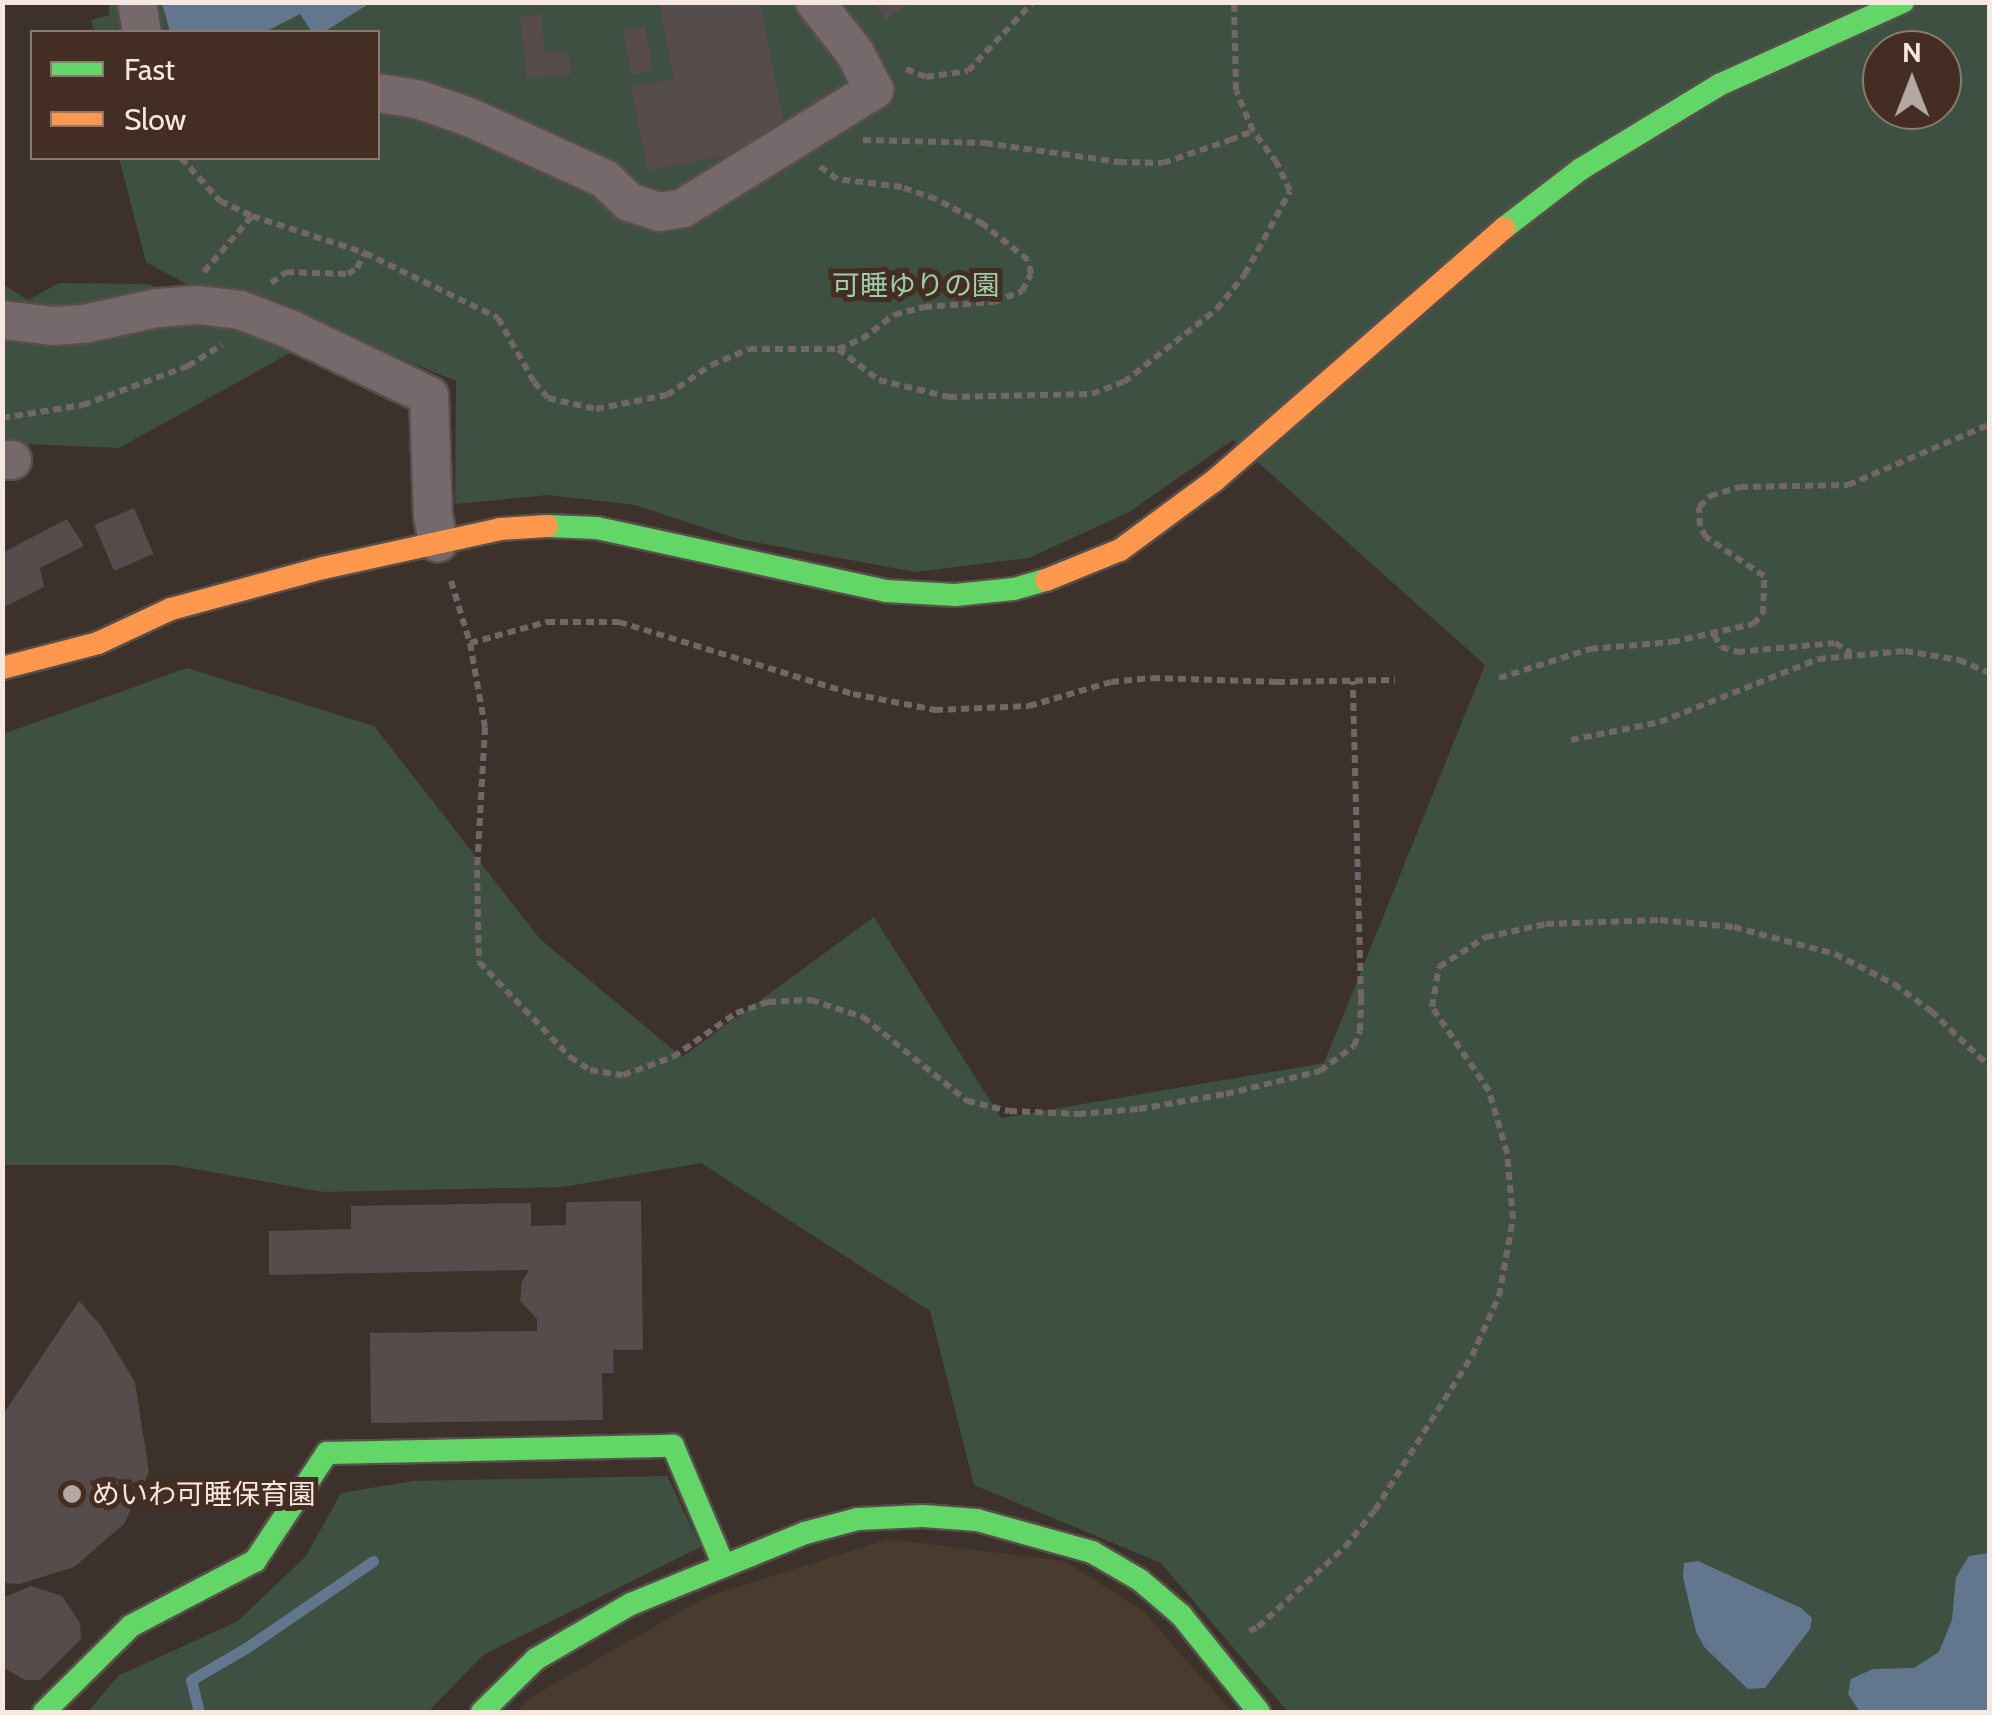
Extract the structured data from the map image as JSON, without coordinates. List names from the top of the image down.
{
  "parks": ["可睡ゆりの園"],
  "places": ["めいわ可睡保育園"],
  "legend": ["Fast", "Slow"],
  "north": "top"
}
